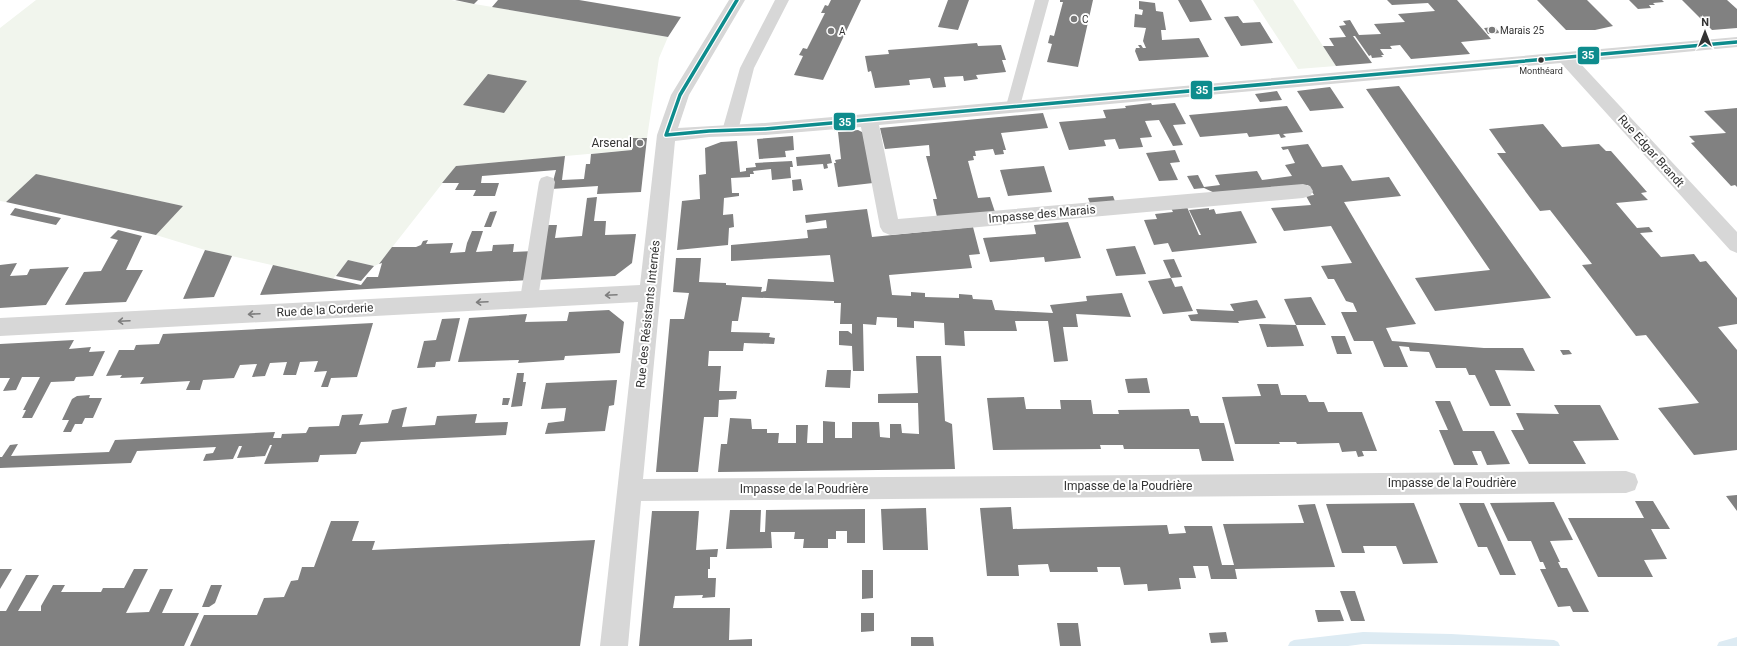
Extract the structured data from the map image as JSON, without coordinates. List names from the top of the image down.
{
  "streets": {
    "street": [
      "Rue Edgar Brandt",
      "Impasse des Marais",
      "Rue de la Corderie",
      "Rue des Résistants Internés",
      "Impasse de la Poudrière"
    ]
  },
  "crossings": [
    ["Rue de la Corderie", "Rue des Résistants Internés"],
    ["Rue des Résistants Internés", "Impasse de la Poudrière"]
  ],
  "one_way": ["Rue de la Corderie"],
  "places": [
    "C",
    "Marais 25",
    "A",
    "Monthéard",
    "Arsenal"
  ],
  "lines": ["transit line 35"],
  "north": "top"
}
